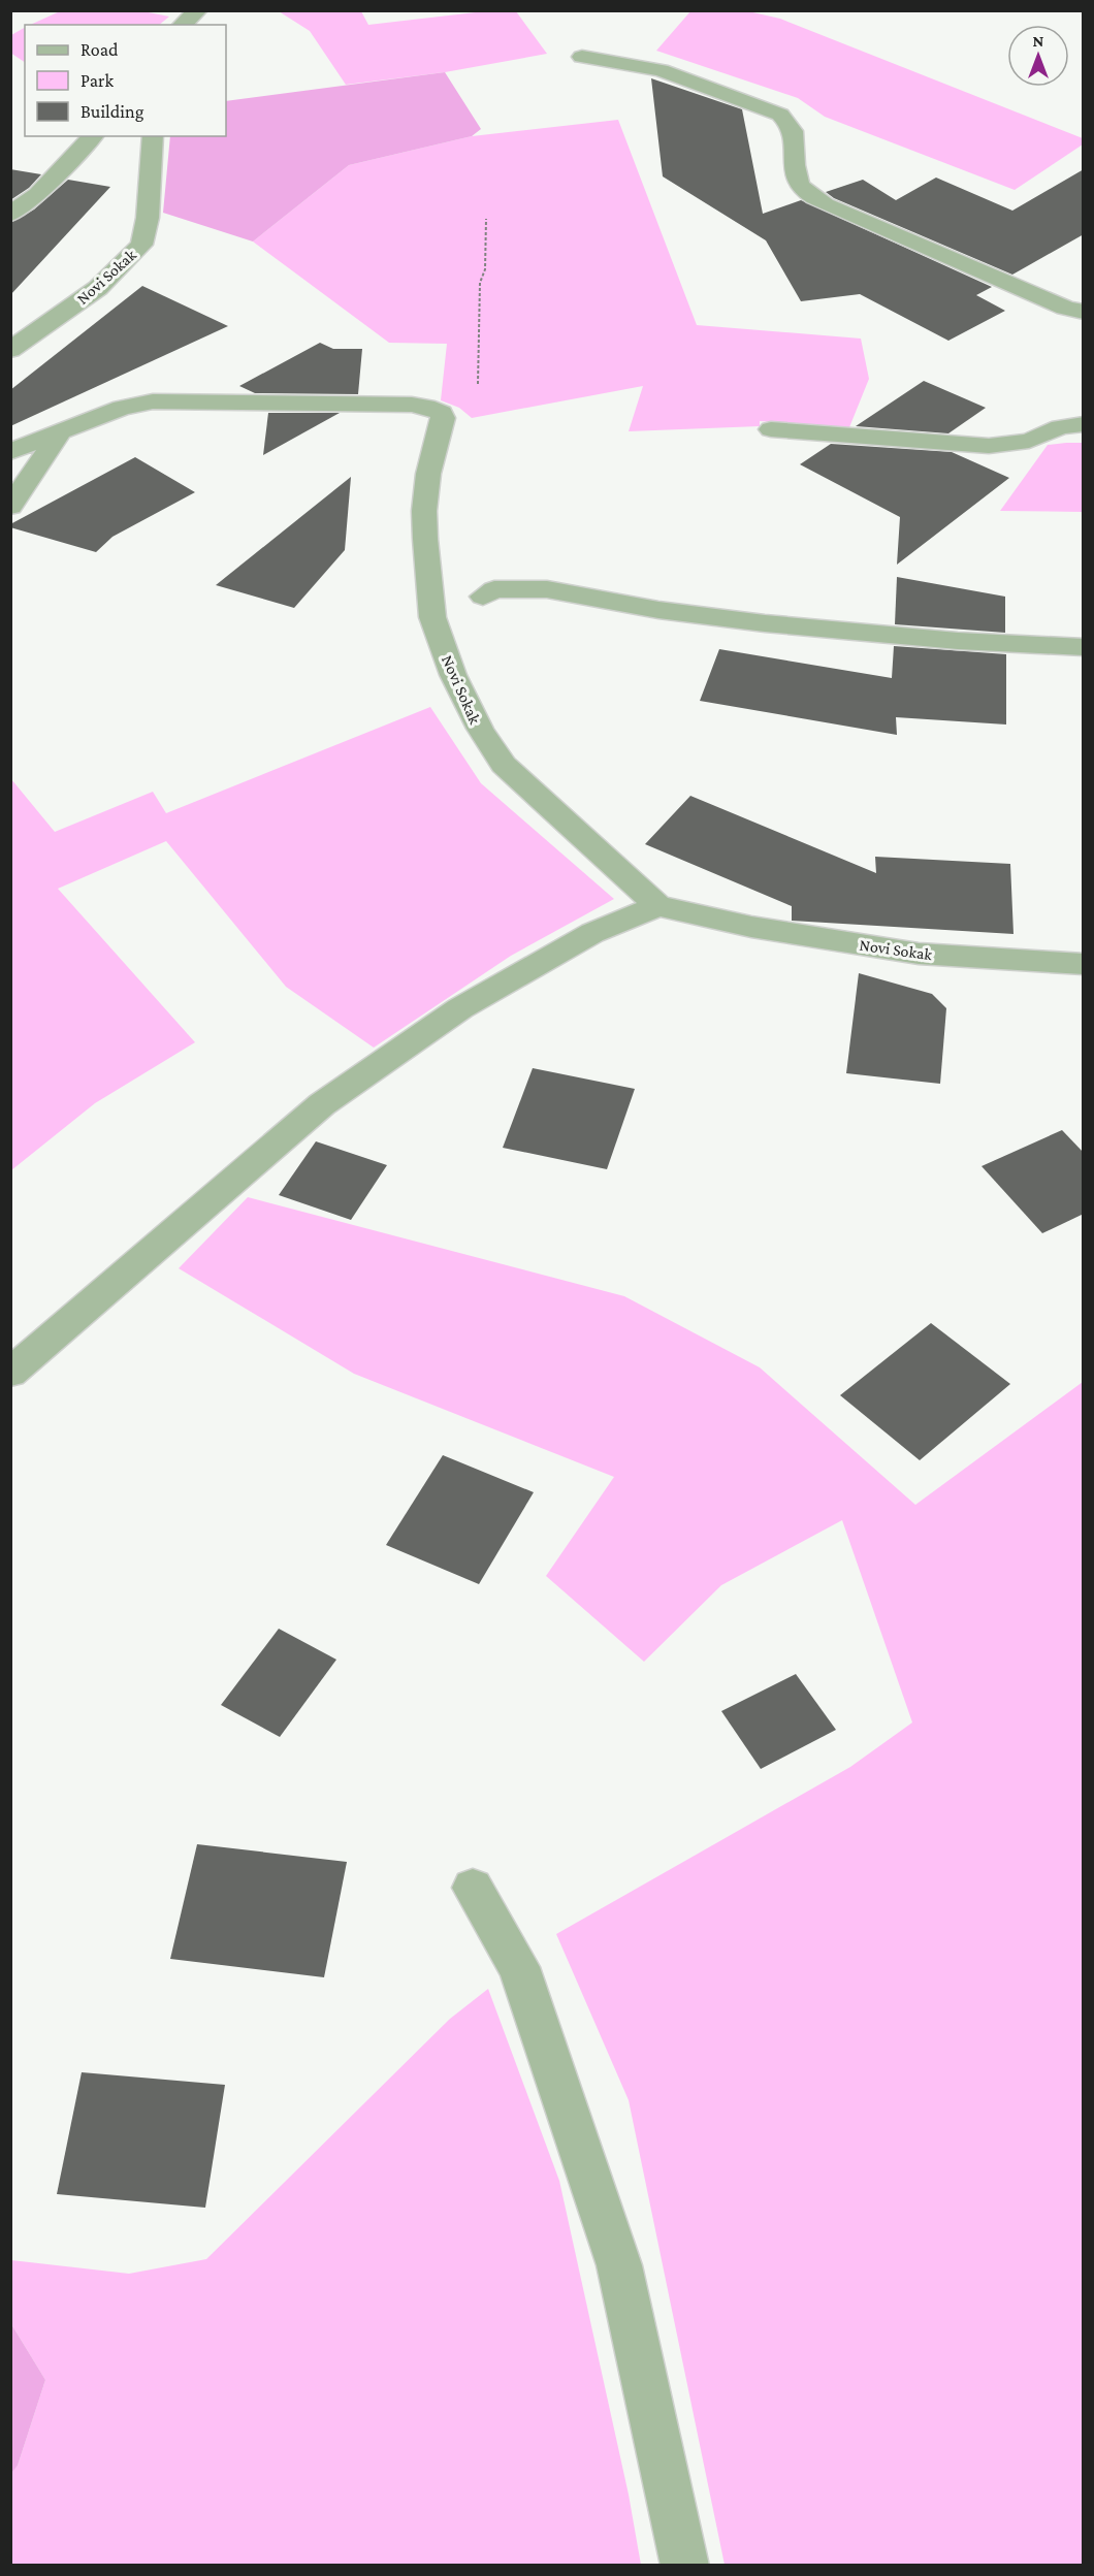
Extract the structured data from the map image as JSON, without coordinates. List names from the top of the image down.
{
  "streets": {
    "street": ["Novi Sokak"]
  },
  "legend": ["Road", "Park", "Building"],
  "north": "top"
}
